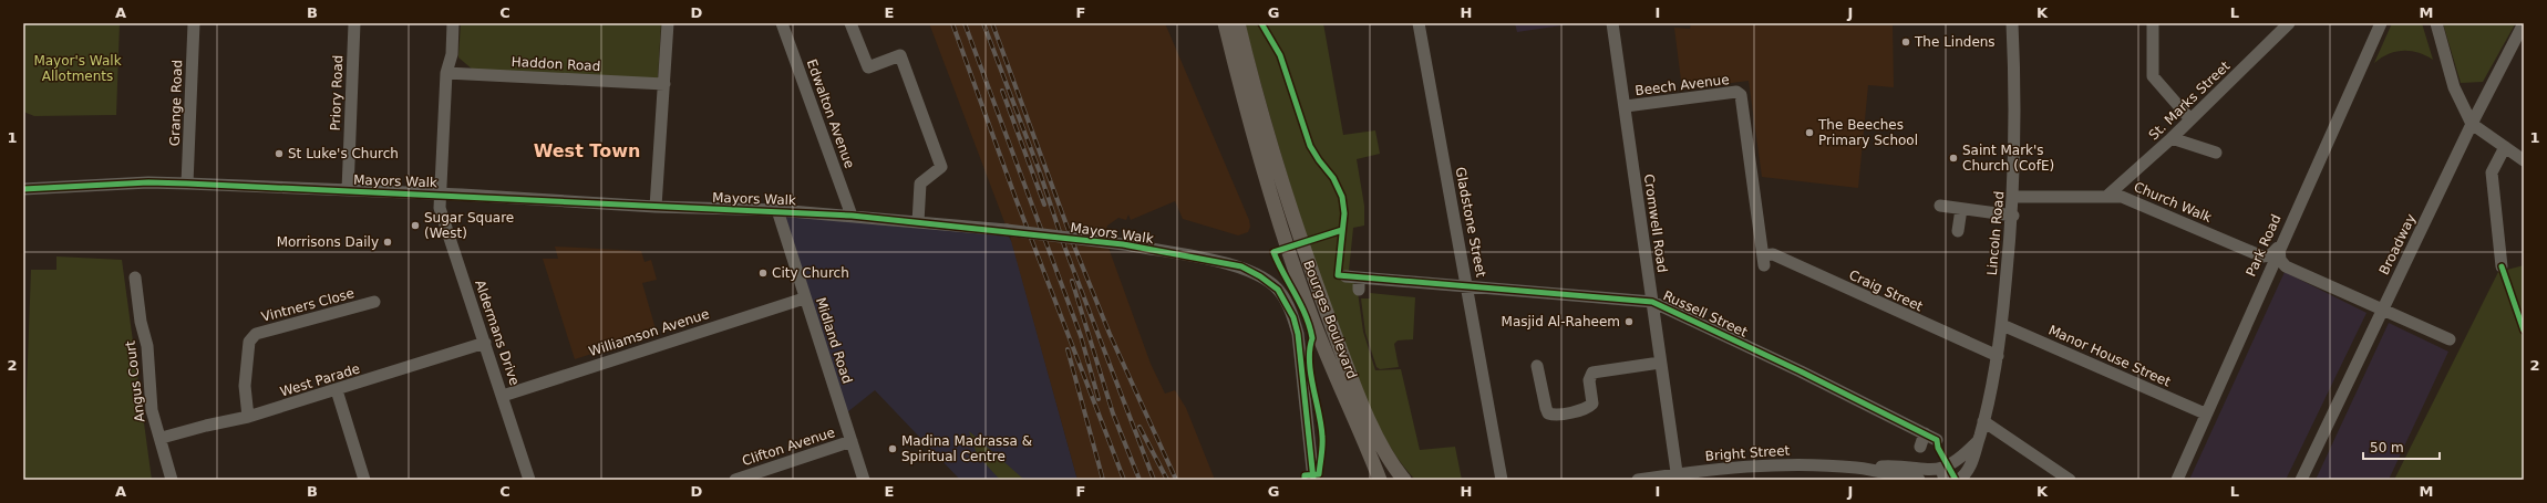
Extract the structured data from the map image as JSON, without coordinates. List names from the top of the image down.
{
  "streets": {
    "main road": ["Bourges Boulevard"],
    "street": [
      "Haddon Road",
      "Beech Avenue",
      "Priory Road",
      "St. Marks Street",
      "Grange Road",
      "Edwalton Avenue",
      "Mayors Walk",
      "Church Walk",
      "Gladstone Street",
      "Cromwell Road",
      "Lincoln Road",
      "Broadway",
      "Park Road",
      "Craig Street",
      "Vintners Close",
      "Russell Street",
      "Aldermans Drive",
      "Williamson Avenue",
      "Midland Road",
      "Manor House Street",
      "West Parade",
      "Angus Court",
      "Clifton Avenue",
      "Bright Street"
    ]
  },
  "crossings": [
    ["Haddon Road", "Aldermans Drive"],
    ["Beech Avenue", "Cromwell Road"],
    ["Beech Avenue", "Craig Street"],
    ["Priory Road", "Mayors Walk"],
    ["St. Marks Street", "Church Walk"],
    ["Grange Road", "Mayors Walk"],
    ["Edwalton Avenue", "Mayors Walk"],
    ["Mayors Walk", "Aldermans Drive"],
    ["Mayors Walk", "Midland Road"],
    ["Church Walk", "Lincoln Road"],
    ["Gladstone Street", "Russell Street"],
    ["Cromwell Road", "Russell Street"],
    ["Cromwell Road", "Bright Street"],
    ["Lincoln Road", "Craig Street"],
    ["Lincoln Road", "Manor House Street"],
    ["Park Road", "Manor House Street"],
    ["Vintners Close", "West Parade"],
    ["Aldermans Drive", "Williamson Avenue"],
    ["Aldermans Drive", "West Parade"],
    ["Williamson Avenue", "Midland Road"],
    ["Midland Road", "Clifton Avenue"],
    ["West Parade", "Angus Court"]
  ],
  "districts": ["West Town"],
  "parks": ["Mayor's Walk Allotments"],
  "places": [
    "The Lindens",
    "The Beeches Primary School",
    "St Luke's Church",
    "Saint Mark's Church (CofE)",
    "Sugar Square (West)",
    "Morrisons Daily",
    "City Church",
    "Masjid Al-Raheem",
    "Madina Madrassa & Spiritual Centre"
  ],
  "scale_bar": "50 m",
  "grid": {
    "columns": [
      "A",
      "B",
      "C",
      "D",
      "E",
      "F",
      "G",
      "H",
      "I",
      "J",
      "K",
      "L",
      "M"
    ],
    "rows": ["1", "2"]
  }
}
